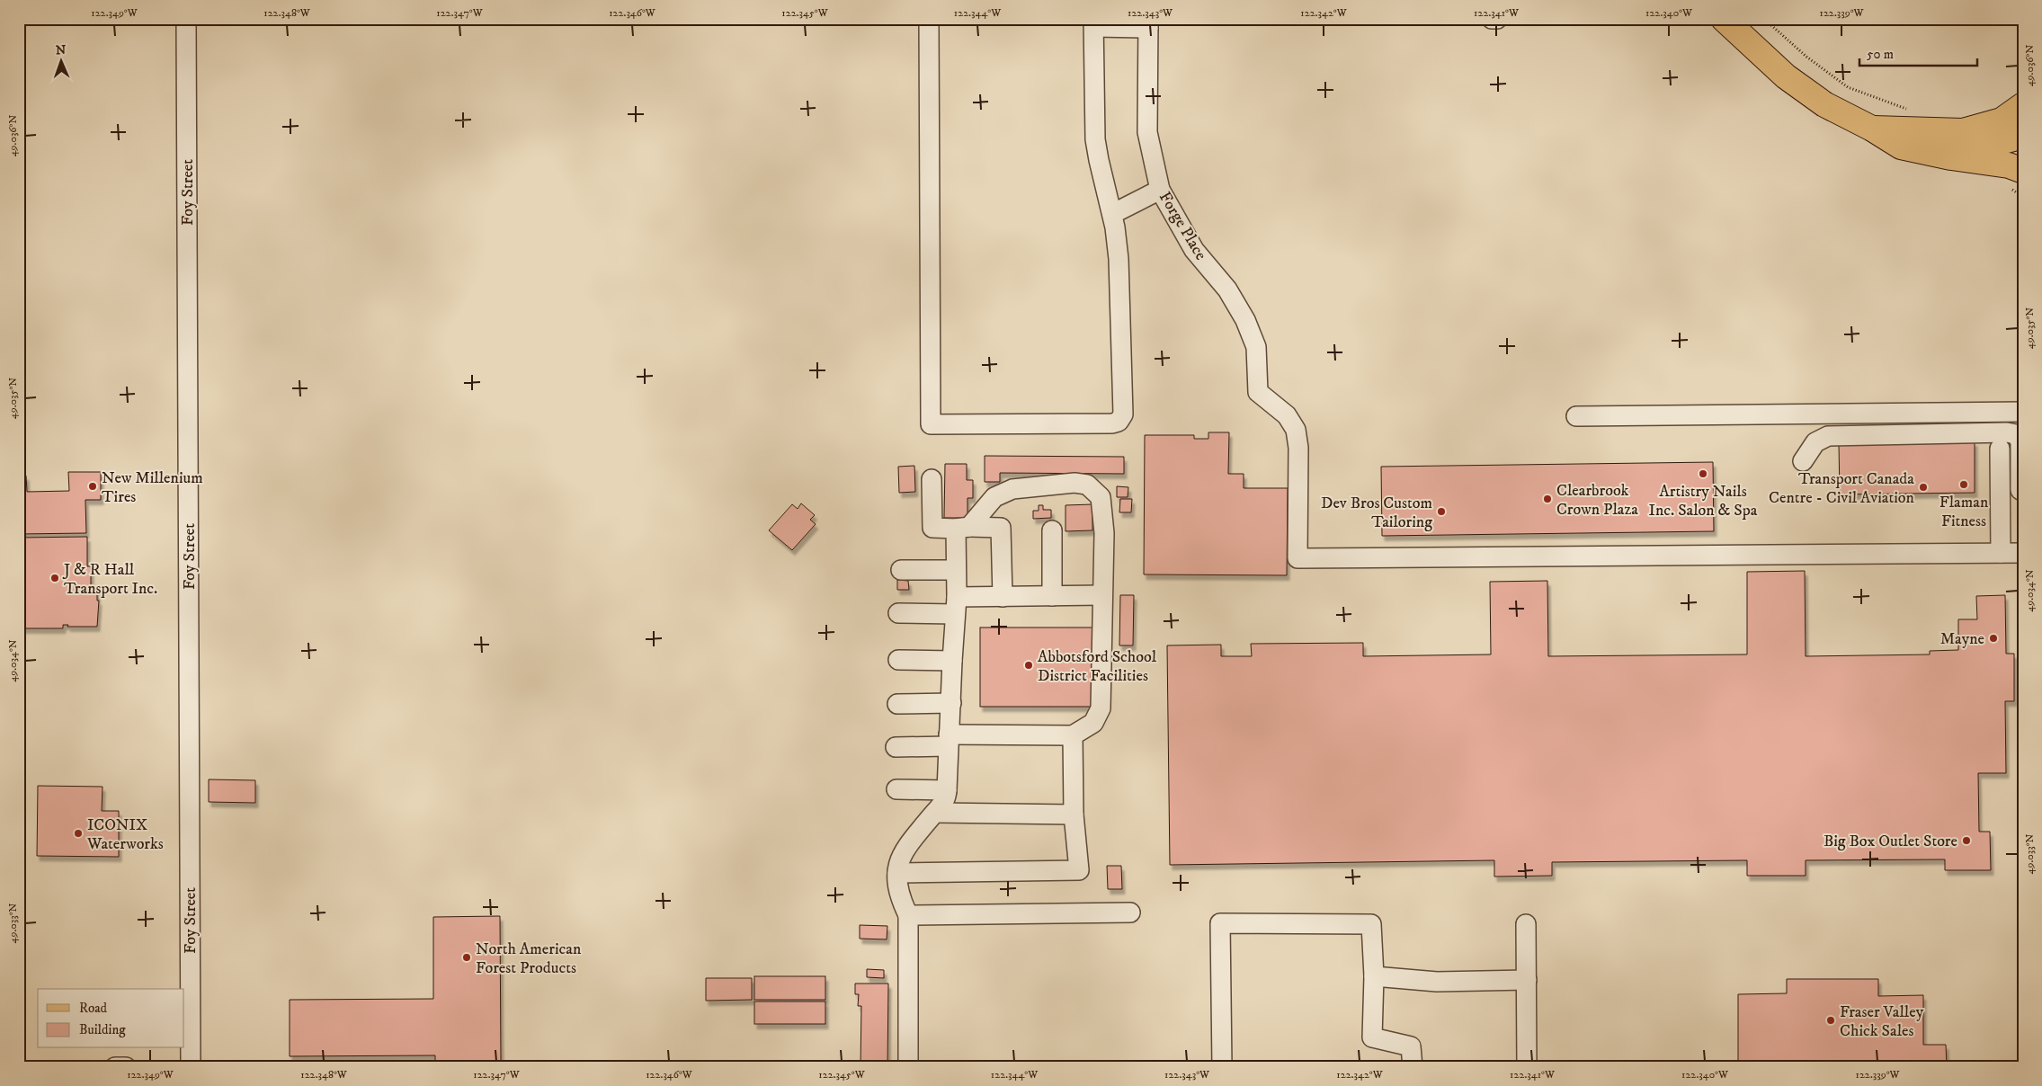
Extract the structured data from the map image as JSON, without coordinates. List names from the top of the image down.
{
  "streets": {
    "street": ["Foy Street", "Forge Place"]
  },
  "places": [
    "Artistry Nails Inc. Salon & Spa",
    "Flaman Fitness",
    "New Millenium Tires",
    "Transport Canada Centre - Civil Aviation",
    "Clearbrook Crown Plaza",
    "Dev Bros Custom Tailoring",
    "J & R Hall Transport Inc.",
    "Mayne",
    "Abbotsford School District Facilities",
    "ICONIX Waterworks",
    "Big Box Outlet Store",
    "North American Forest Products",
    "Fraser Valley Chick Sales"
  ],
  "legend": ["Road", "Building"],
  "scale_bar": "50 m",
  "north": "top",
  "coordinates": [
    "122.349°W",
    "122.348°W",
    "122.347°W",
    "122.346°W",
    "122.345°W",
    "122.344°W",
    "122.343°W",
    "122.342°W",
    "122.341°W",
    "122.340°W",
    "122.339°W",
    "49.036°N",
    "49.035°N",
    "49.034°N",
    "49.033°N"
  ]
}
